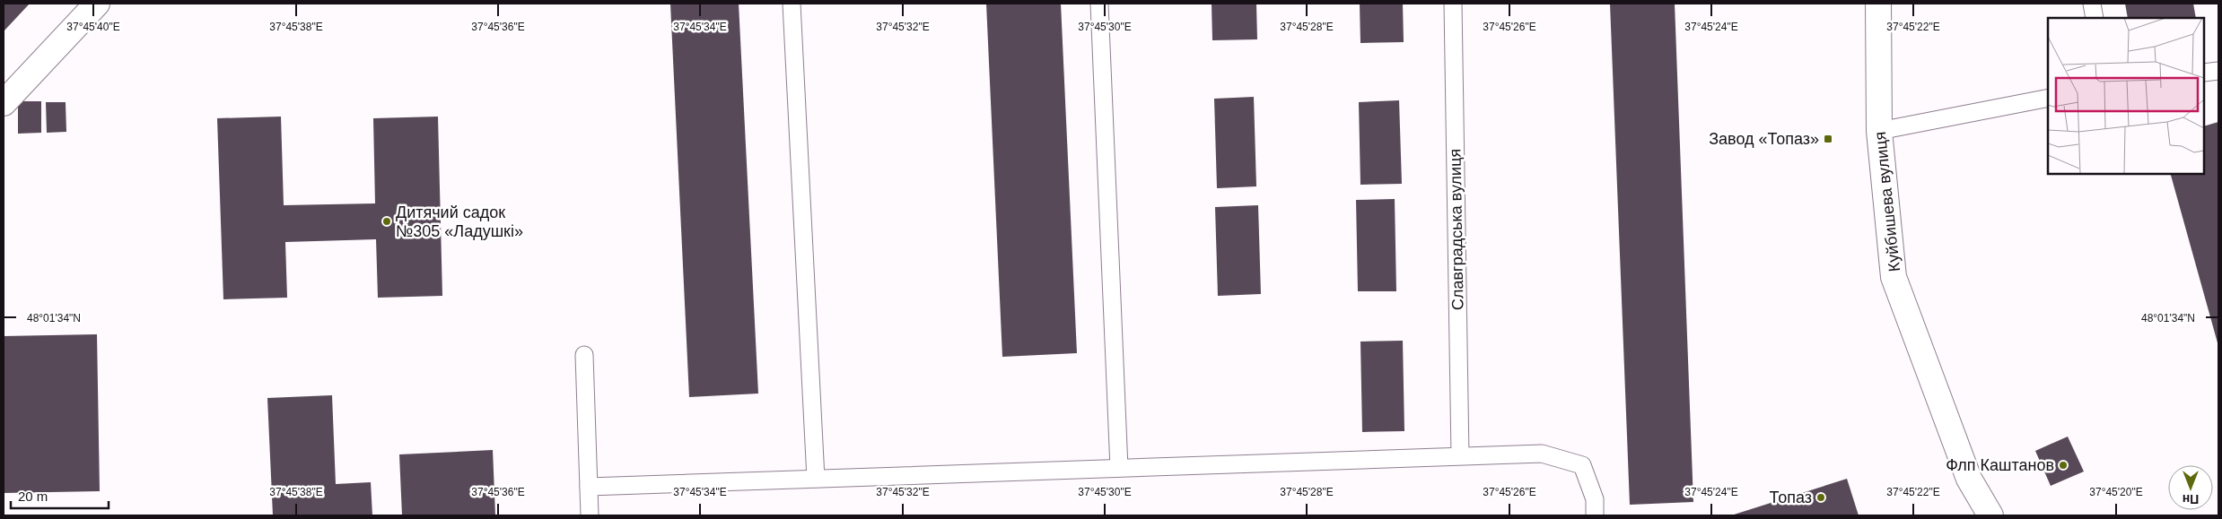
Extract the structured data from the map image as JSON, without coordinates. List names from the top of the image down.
{
  "streets": {
    "main road": ["Куйбишева вулиця"],
    "lane": ["Славградська вулиця"]
  },
  "places": {
    "transit": ["Завод «Топаз»"],
    "other": ["Дитячий садок №305 «Ладушкі»", "Флп Каштанов", "Топаз"]
  },
  "scale_bar": "20 m",
  "north": "bottom",
  "coordinates": [
    "37°45'40\"E",
    "37°45'38\"E",
    "37°45'36\"E",
    "37°45'34\"E",
    "37°45'32\"E",
    "37°45'30\"E",
    "37°45'28\"E",
    "37°45'26\"E",
    "37°45'24\"E",
    "37°45'22\"E",
    "48°01'34\"N",
    "37°45'20\"E"
  ]
}
